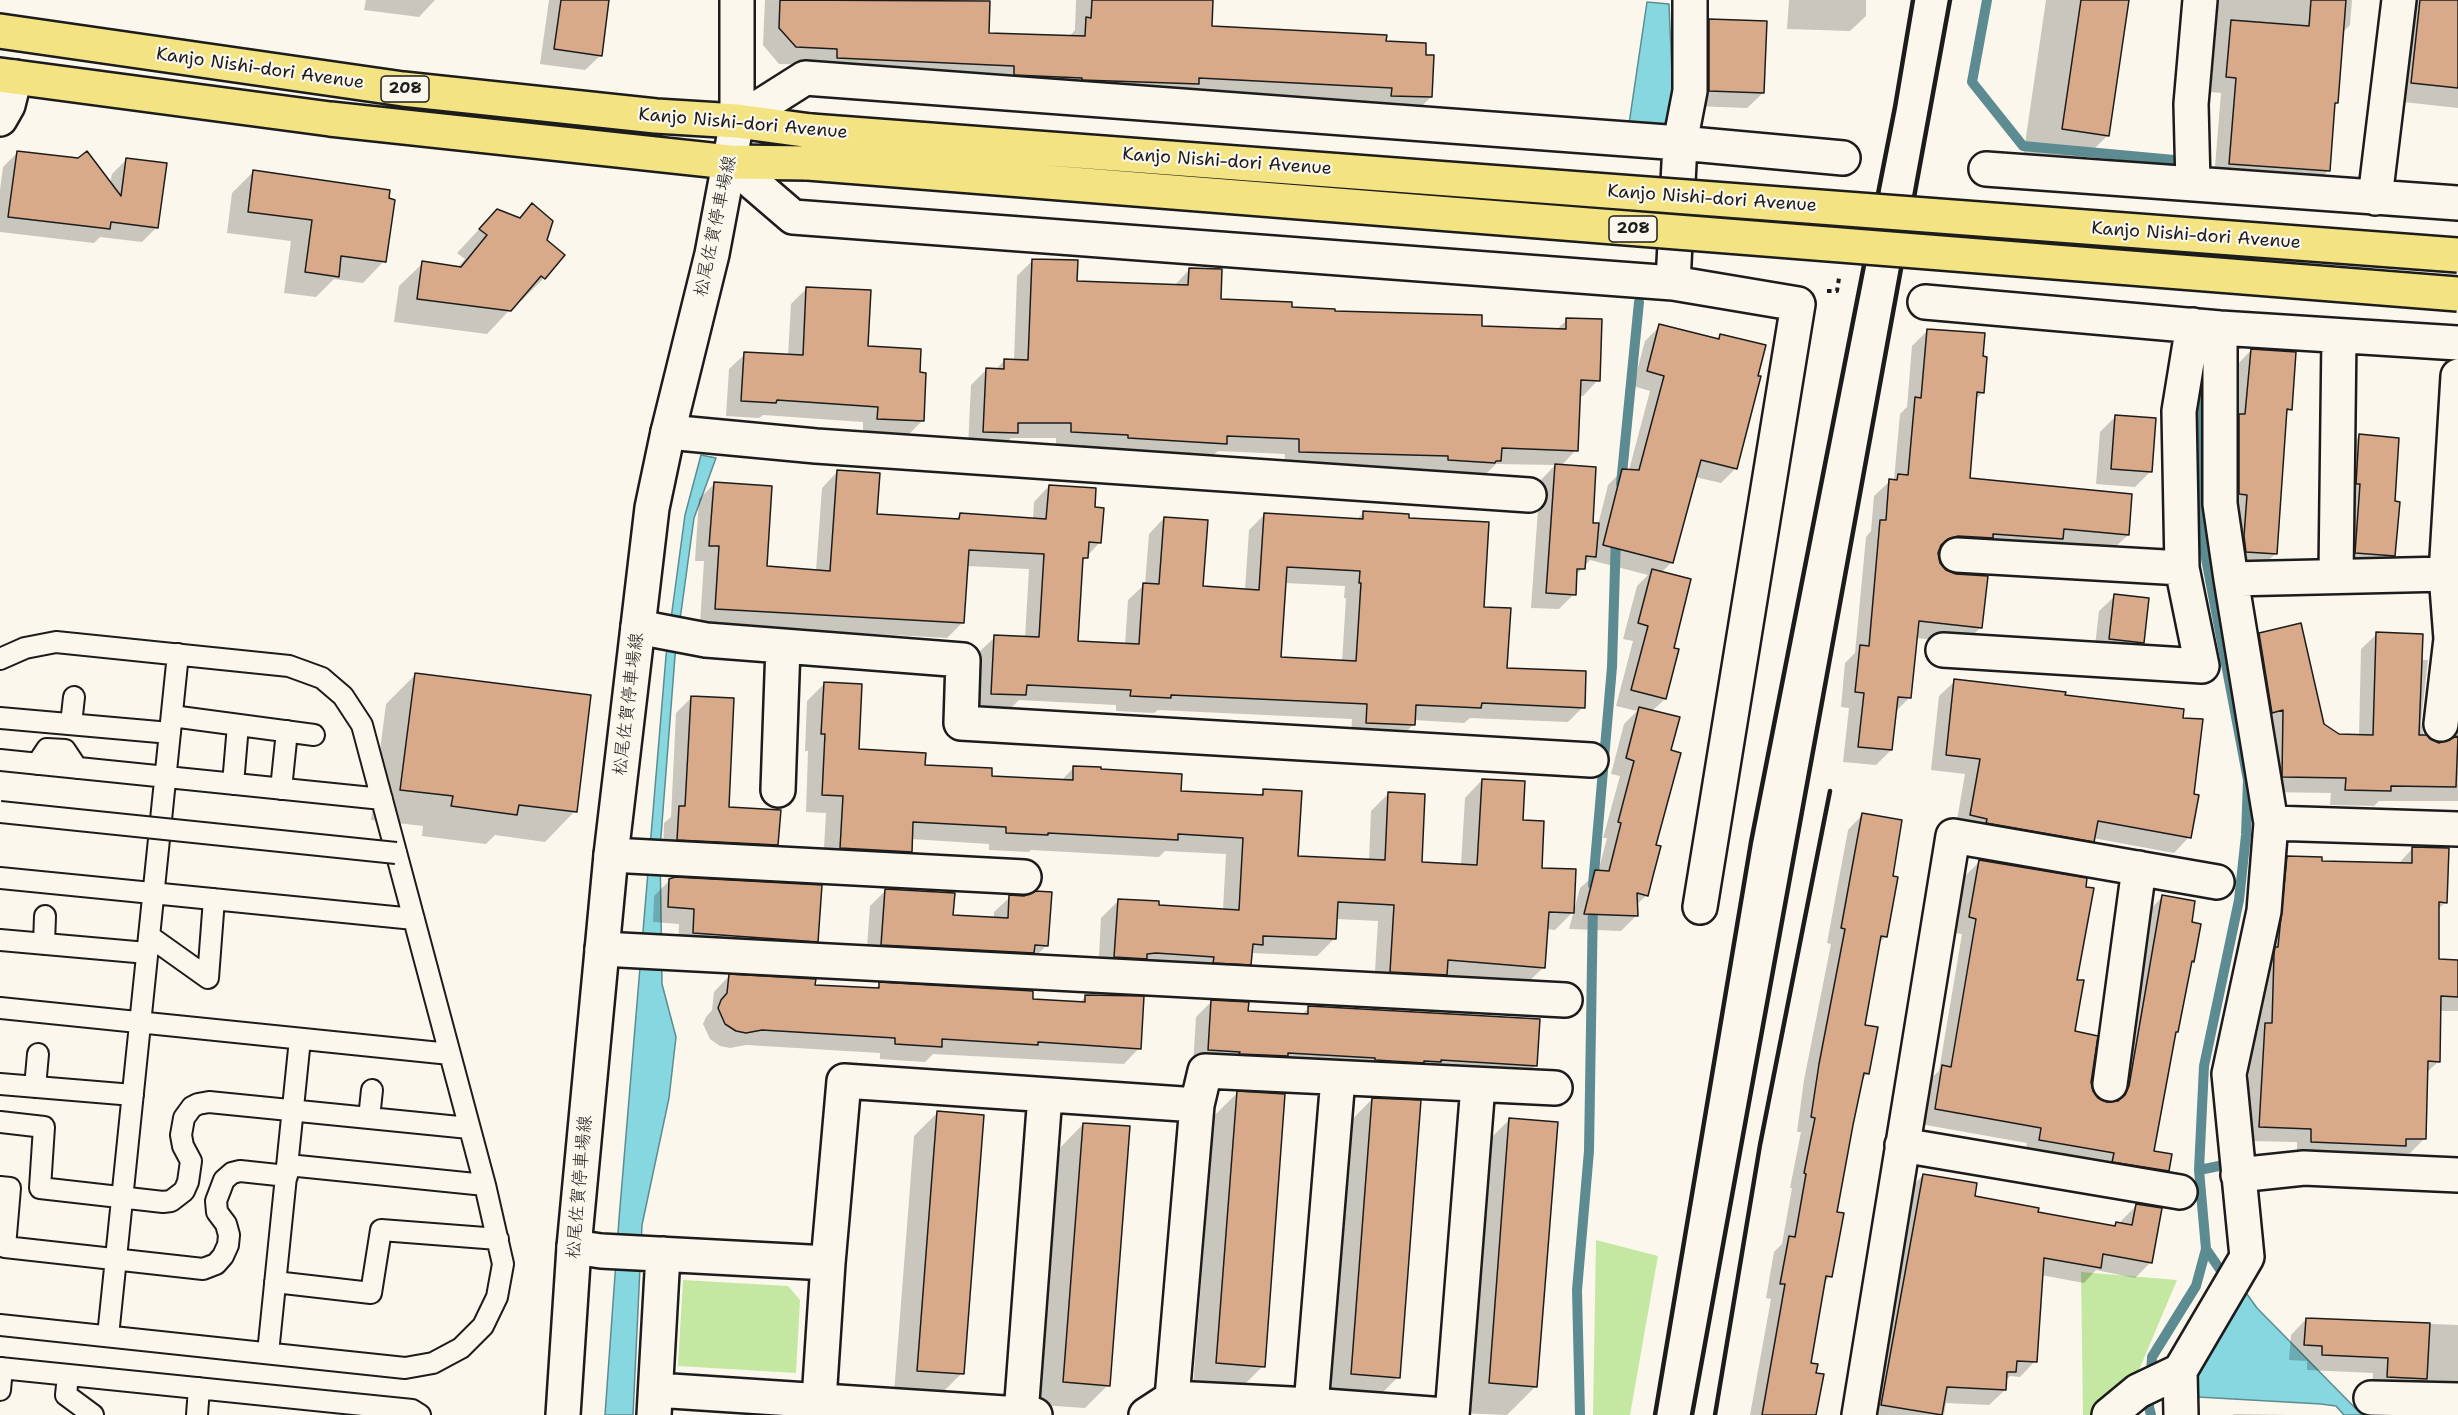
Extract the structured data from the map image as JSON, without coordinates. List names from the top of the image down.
{
  "streets": {
    "highway": ["Kanjo Nishi-dori Avenue", "208"],
    "street": ["松尾佐賀停車場線"]
  },
  "crossings": [
    ["Kanjo Nishi-dori Avenue", "松尾佐賀停車場線"]
  ]
}
